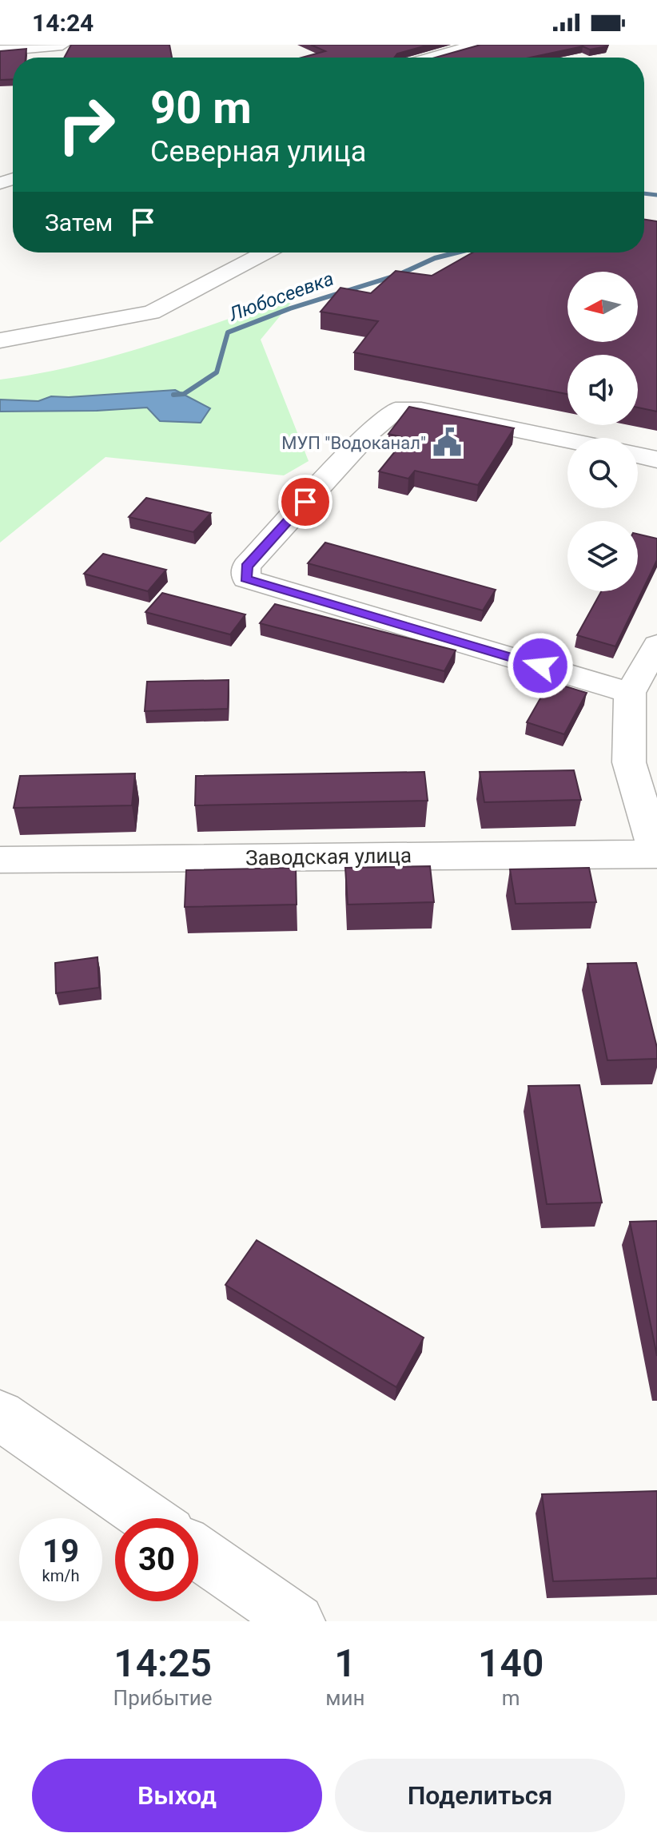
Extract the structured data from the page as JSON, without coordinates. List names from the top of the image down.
{
  "streets": {
    "street": ["Заводская улица"]
  },
  "water": ["Любосеевка"],
  "places": {
    "public building": ["МУП \"Водоканал\""]
  },
  "north": "left",
  "page": {
    "status": "14:24",
    "turn": ["90 m", "Северная улица"],
    "then": "Затем",
    "speed": "19 km/h",
    "limit": "30",
    "eta": [
      "14:25",
      "Прибытие",
      "1",
      "мин",
      "140",
      "m"
    ],
    "buttons": ["Выход", "Поделиться"]
  }
}
